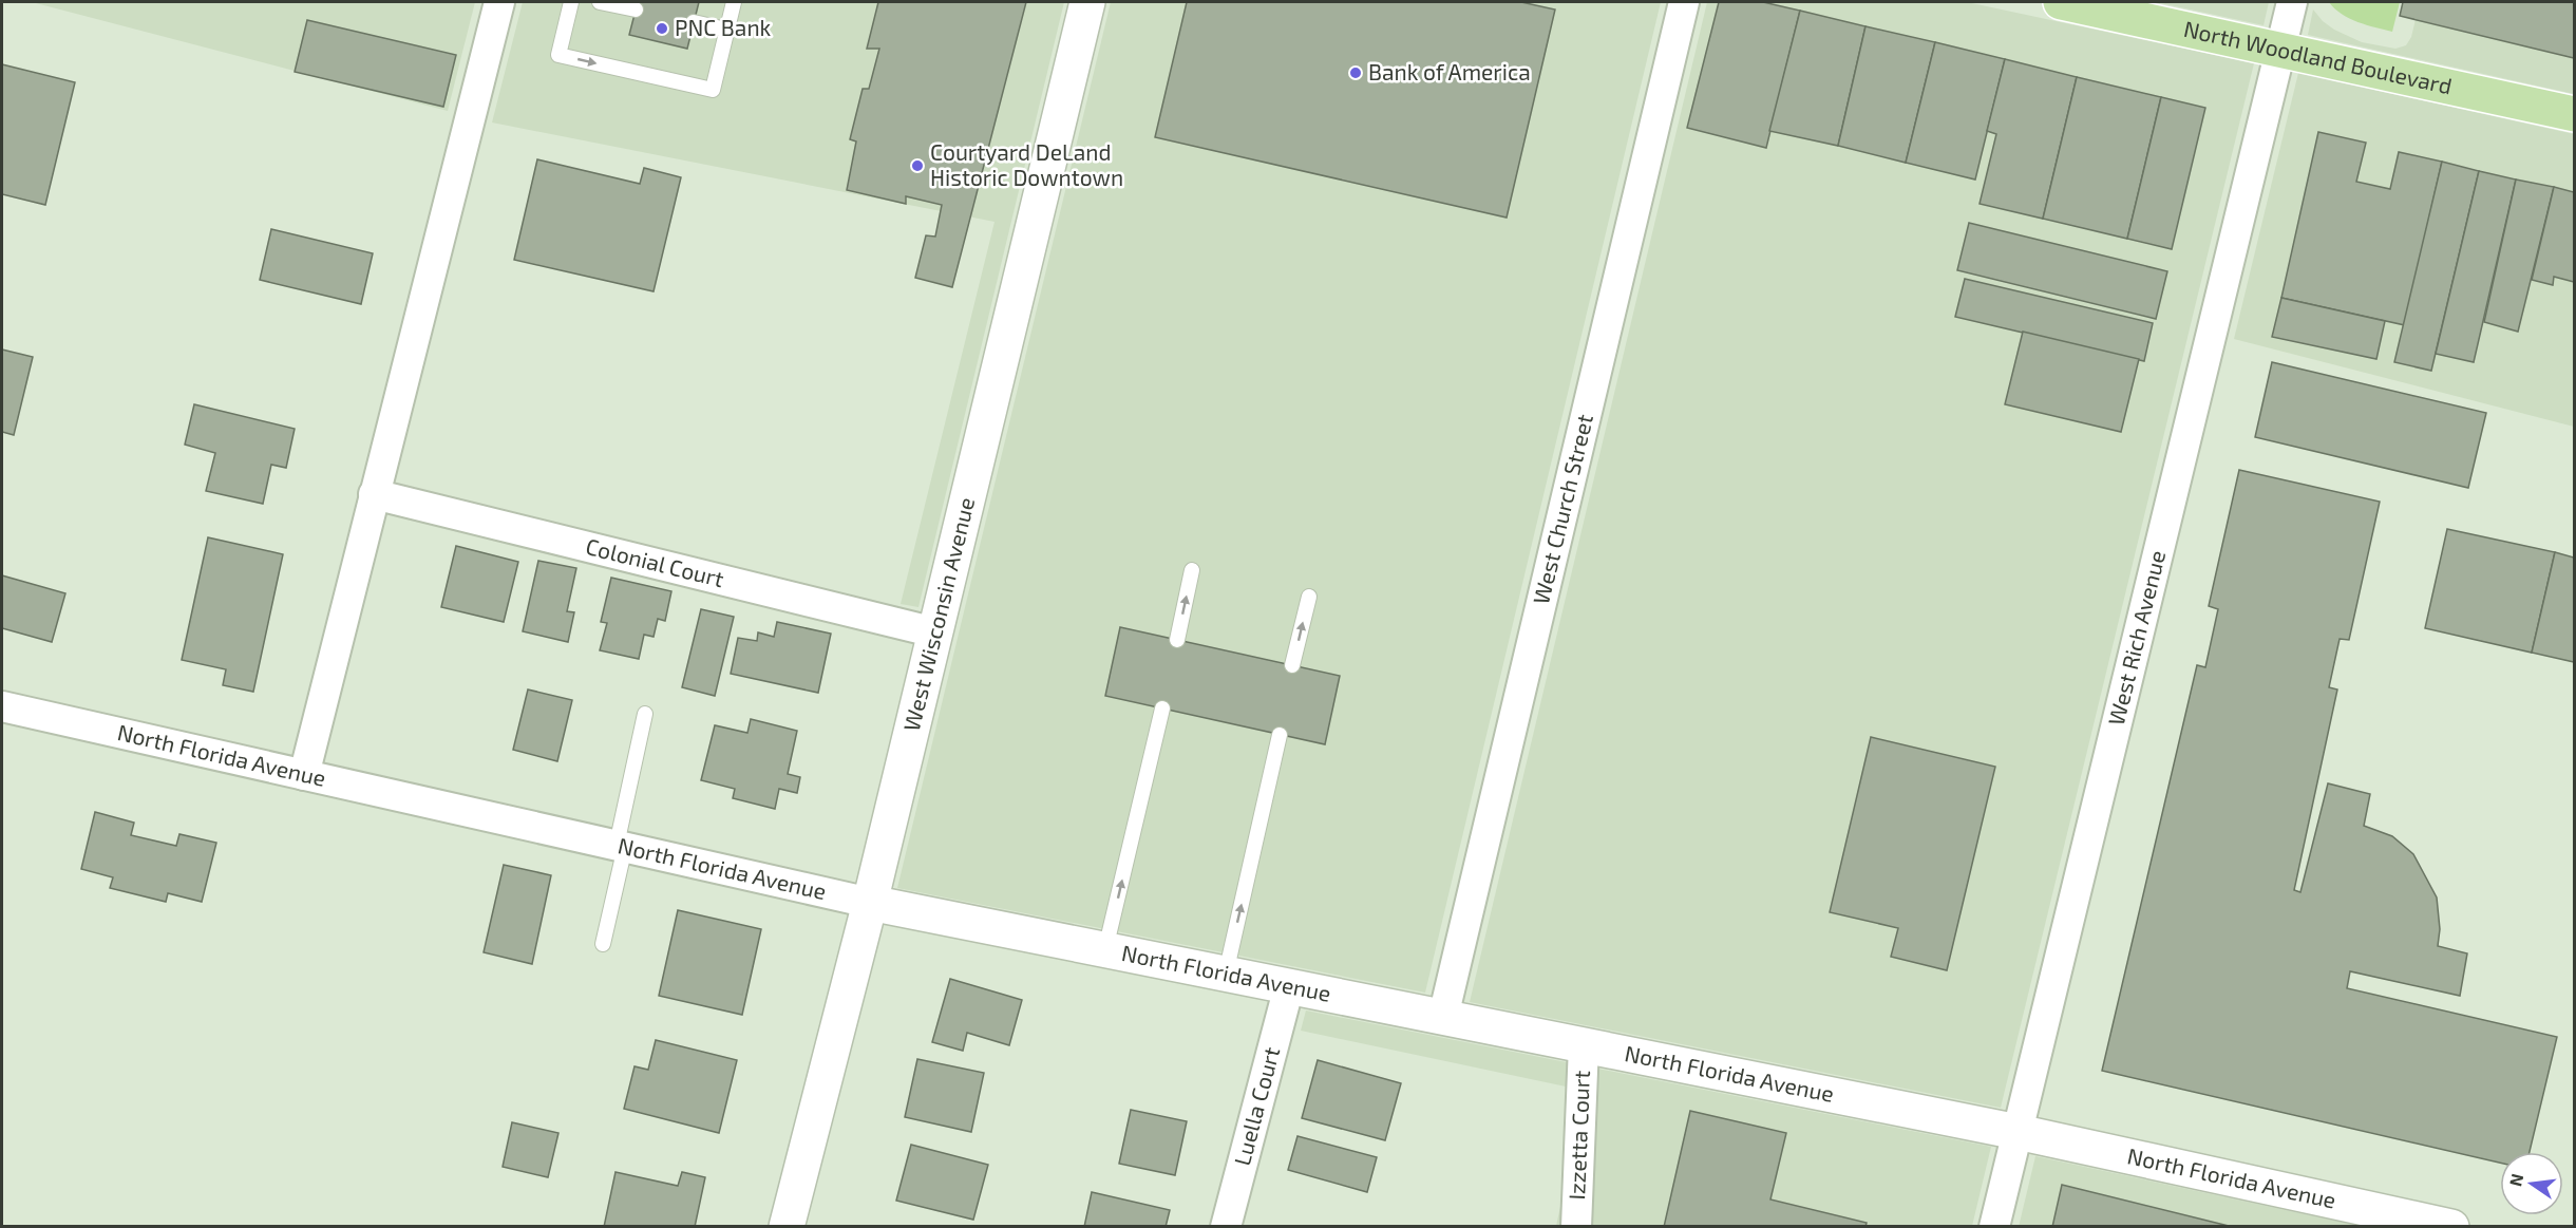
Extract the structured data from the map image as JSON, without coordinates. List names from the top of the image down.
{
  "streets": {
    "main road": ["North Woodland Boulevard"],
    "street": [
      "West Church Street",
      "Colonial Court",
      "West Wisconsin Avenue",
      "West Rich Avenue",
      "North Florida Avenue",
      "Luella Court",
      "Izzetta Court"
    ]
  },
  "crossings": [
    ["North Woodland Boulevard", "West Rich Avenue"],
    ["West Church Street", "North Florida Avenue"],
    ["Colonial Court", "West Wisconsin Avenue"],
    ["West Wisconsin Avenue", "North Florida Avenue"],
    ["West Rich Avenue", "North Florida Avenue"],
    ["North Florida Avenue", "Luella Court"],
    ["North Florida Avenue", "Izzetta Court"]
  ],
  "places": ["PNC Bank", "Bank of America", "Courtyard DeLand Historic Downtown"],
  "north": "left"
}
